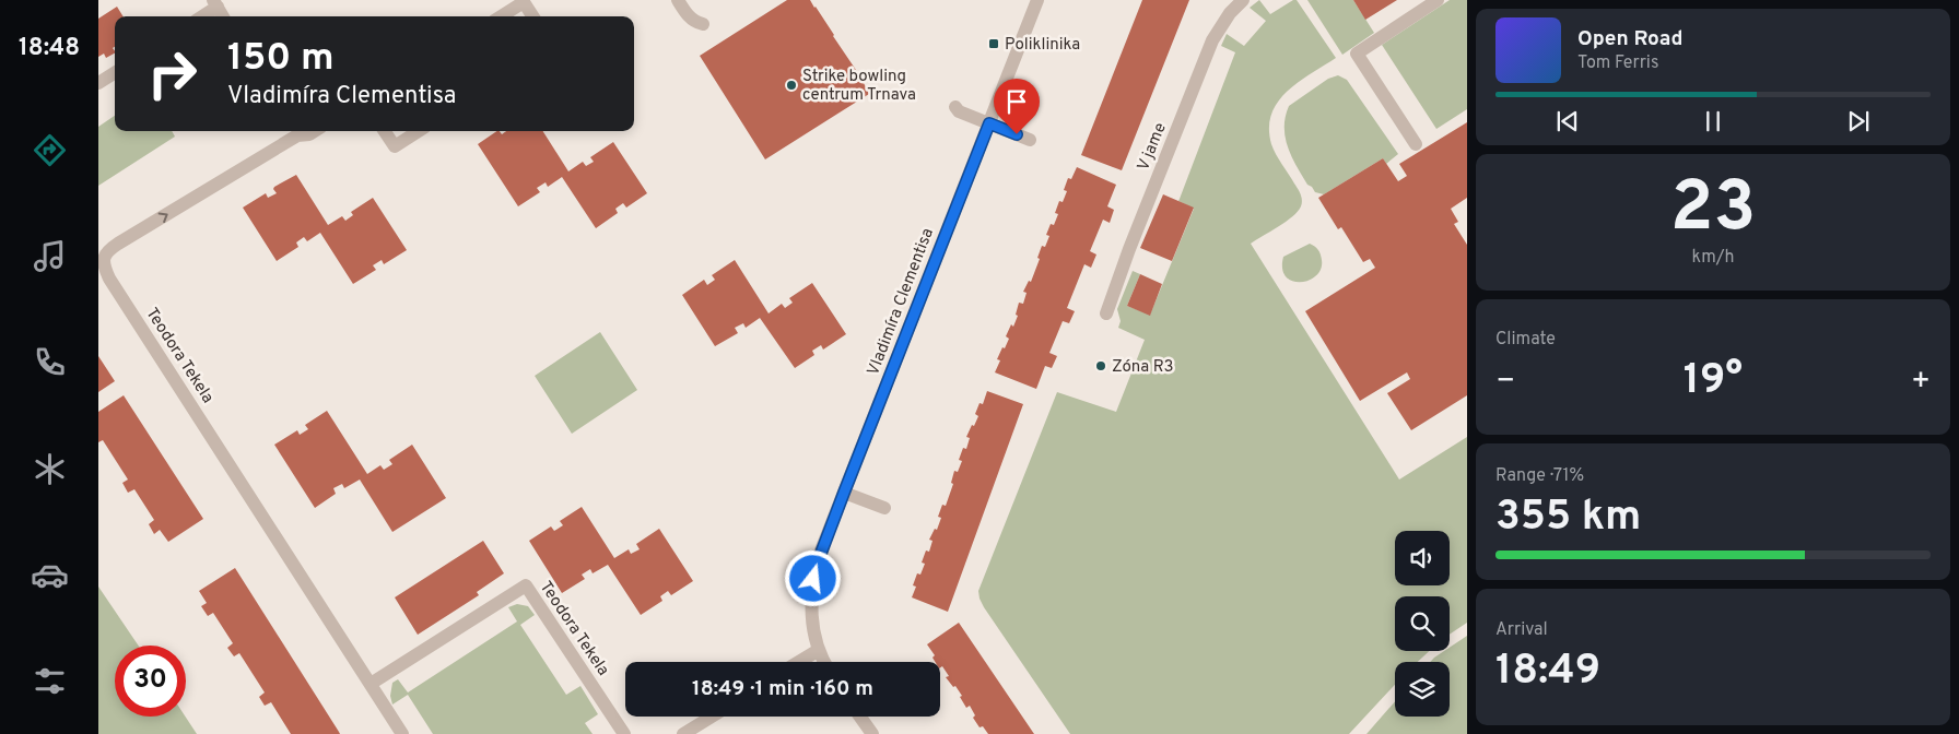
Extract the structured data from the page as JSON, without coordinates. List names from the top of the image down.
{
  "streets": {
    "street": ["V jame", "Vladimíra Clementisa", "Teodora Tekela"]
  },
  "places": {
    "transit": ["Poliklinika"],
    "other": ["Strike bowling centrum Trnava", "Zóna R3"]
  },
  "page": {
    "tabs": "18:48",
    "turn": ["150 m", "Vladimíra Clementisa"],
    "song": ["Open Road", "Tom Ferris"],
    "tile": [
      ["23", "km/h"],
      "Climate",
      ["Range · 71%", "355 km"],
      ["Arrival", "18:49"]
    ],
    "heat": ["−", "19°", "+"],
    "limit": "30",
    "trip": "18:49 · 1 min · 160 m"
  }
}
